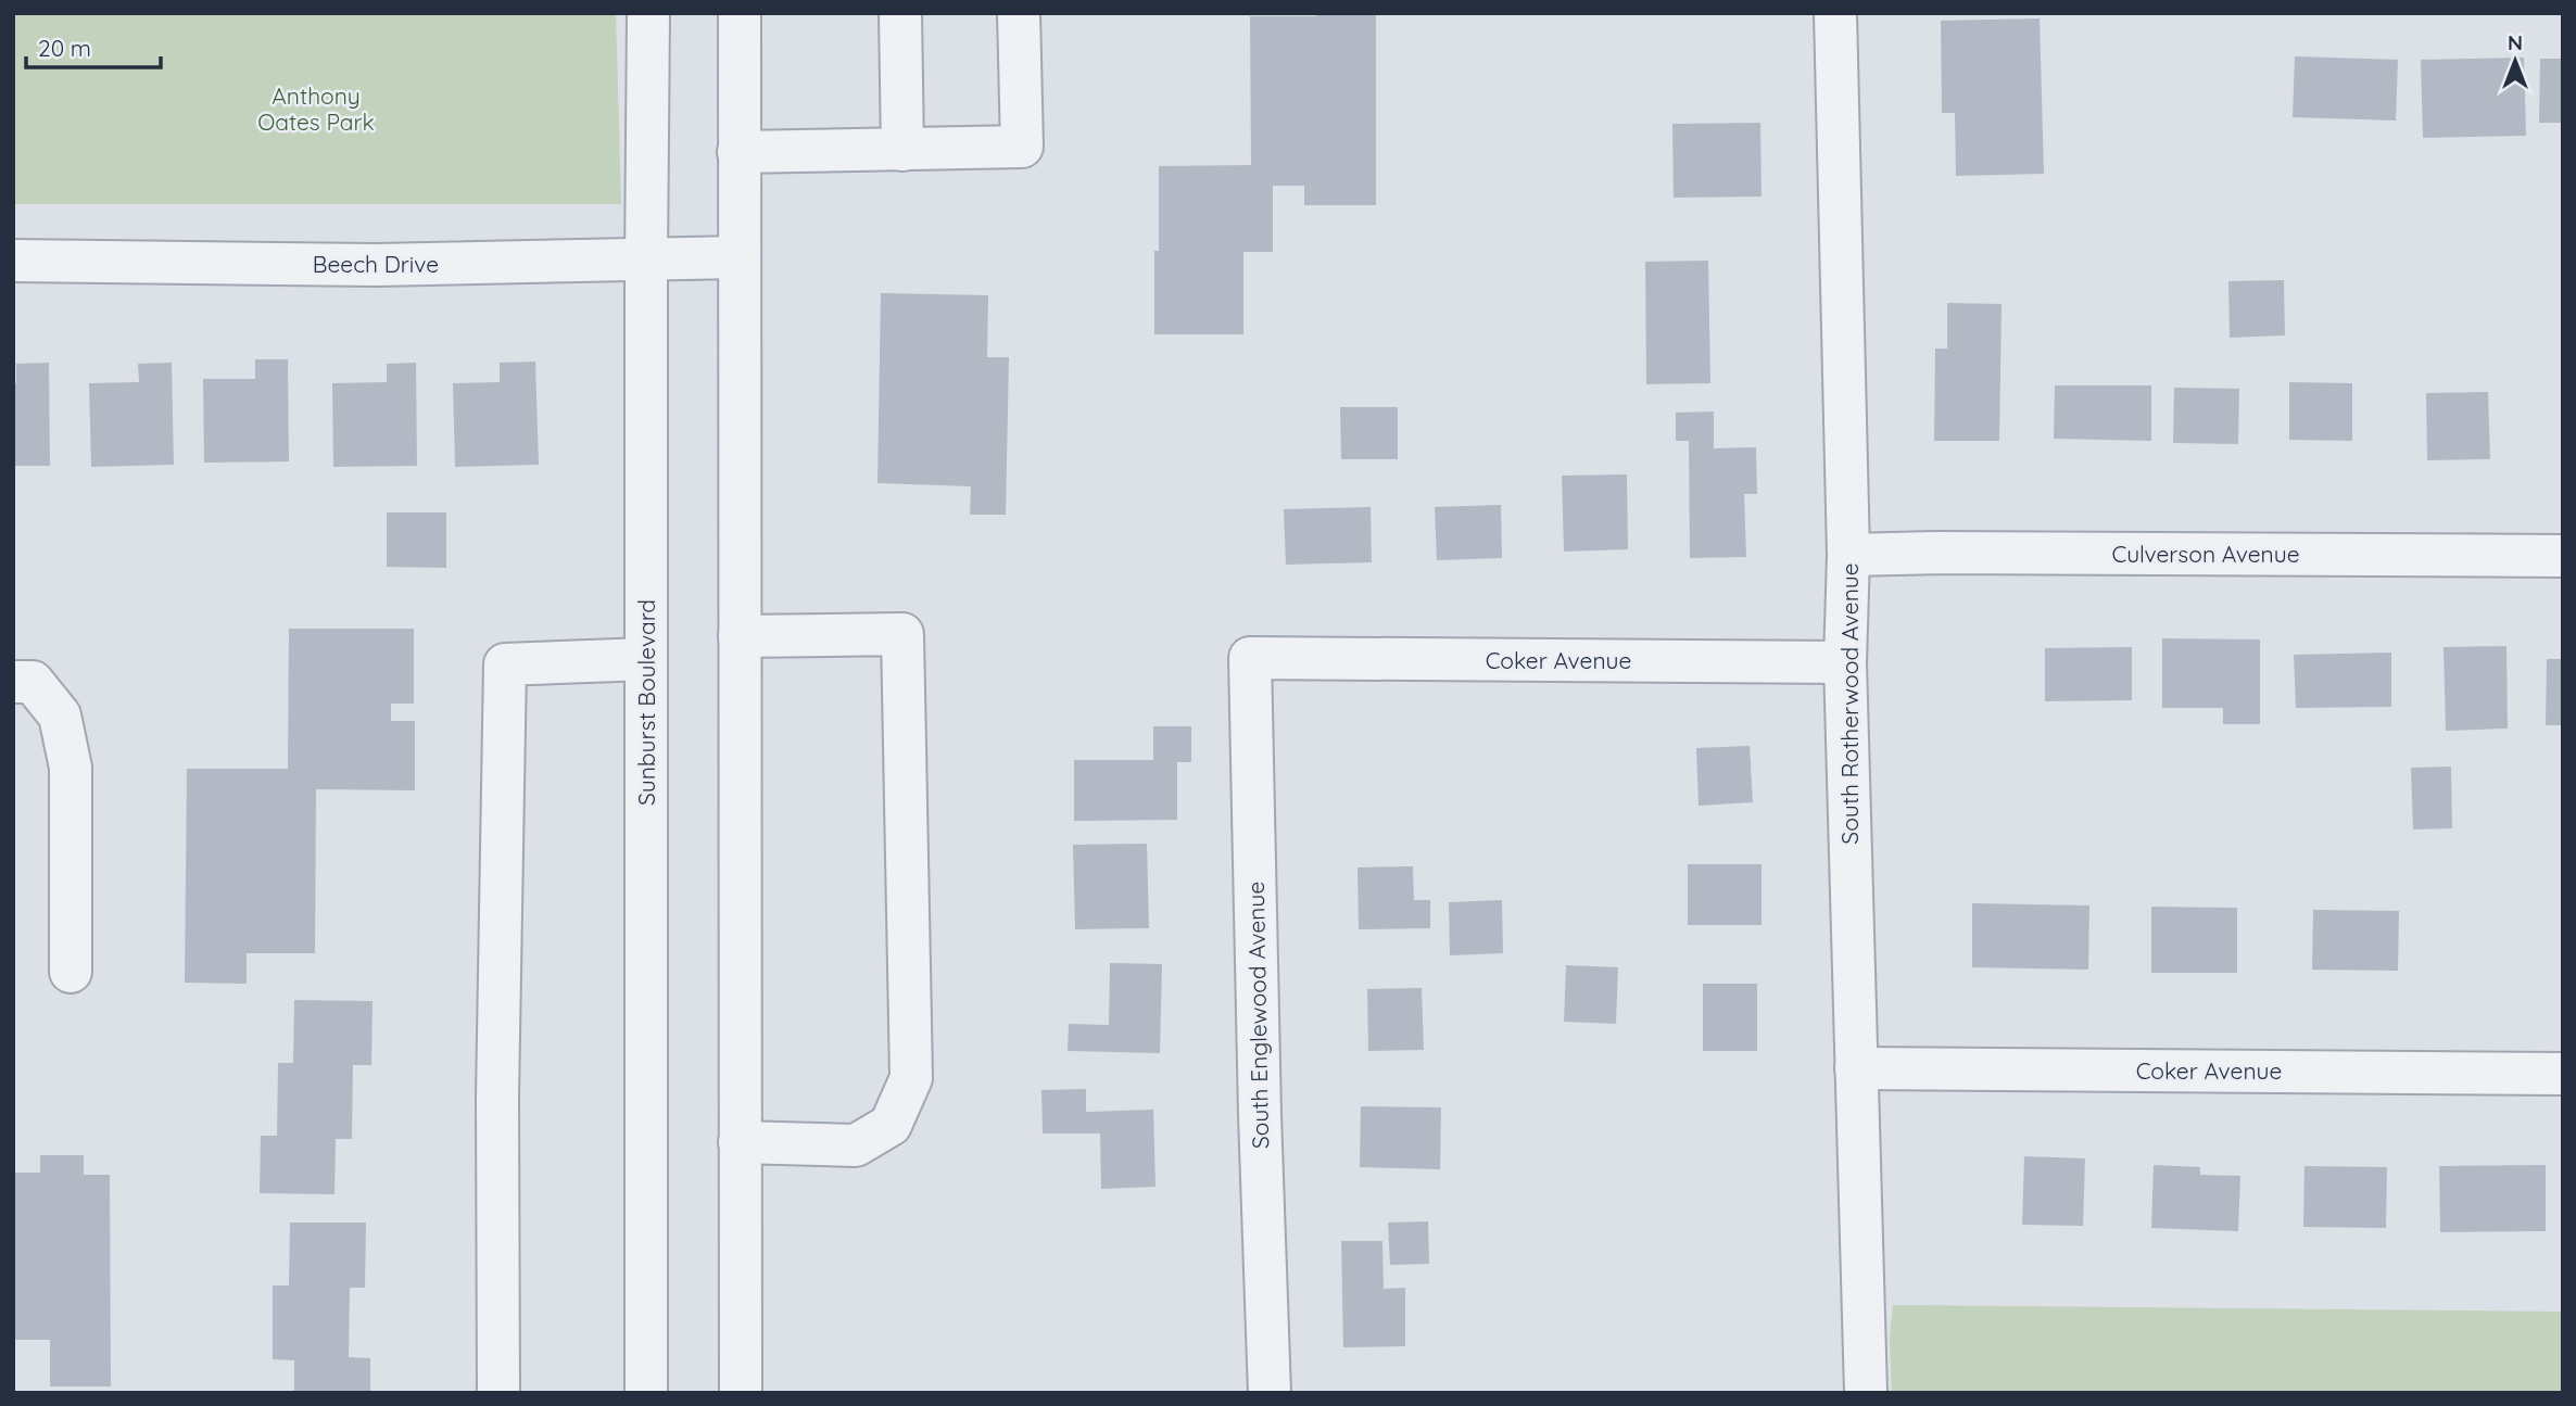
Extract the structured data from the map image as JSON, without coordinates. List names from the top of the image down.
{
  "streets": {
    "street": [
      "Beech Drive",
      "Culverson Avenue",
      "Coker Avenue",
      "Sunburst Boulevard",
      "South Rotherwood Avenue",
      "South Englewood Avenue"
    ]
  },
  "crossings": [
    ["Beech Drive", "Sunburst Boulevard"],
    ["Culverson Avenue", "South Rotherwood Avenue"],
    ["Coker Avenue", "South Rotherwood Avenue"],
    ["Coker Avenue", "South Englewood Avenue"]
  ],
  "parks": ["Anthony Oates Park"],
  "scale_bar": "20 m",
  "north": "top"
}
